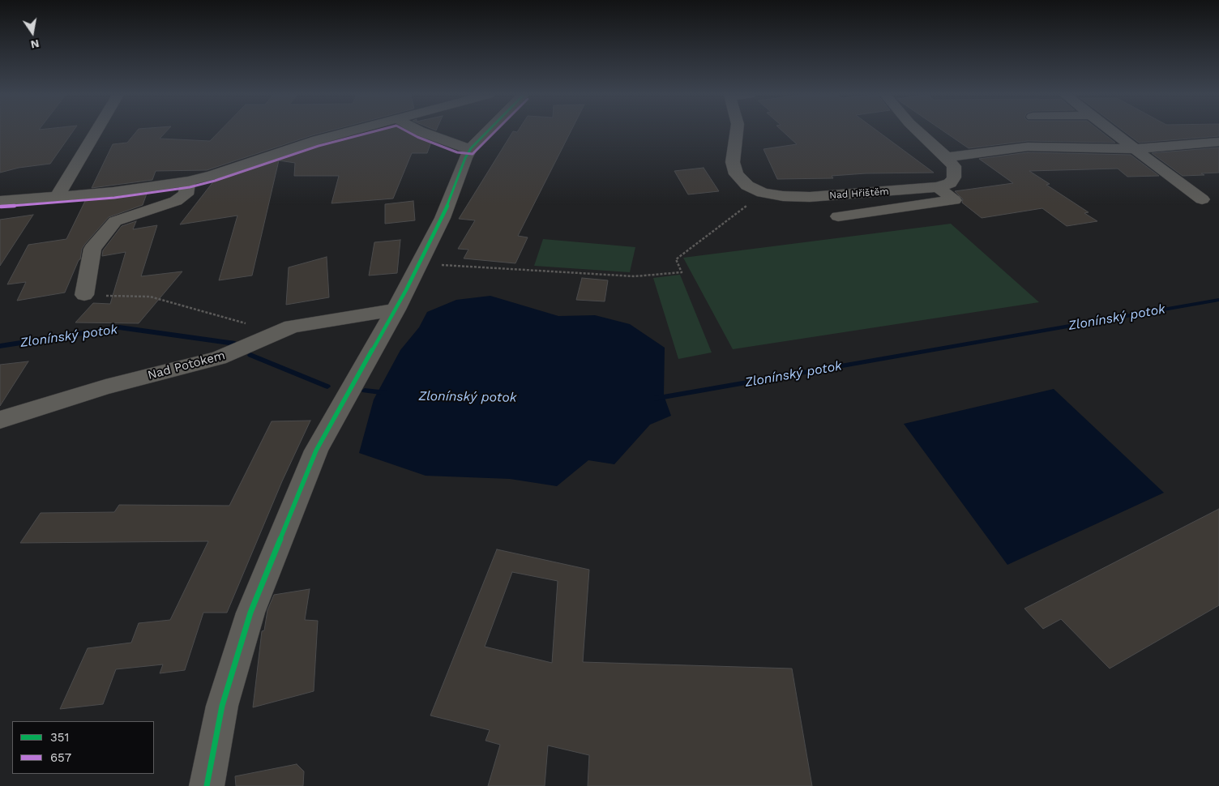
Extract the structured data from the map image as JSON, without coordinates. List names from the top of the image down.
{
  "streets": {
    "street": ["Nad Hřištěm", "Nad Potokem"]
  },
  "water": ["Zlonínský potok"],
  "lines": ["transit line 351", "transit line 657"],
  "legend": ["351", "657"],
  "north": "bottom"
}
